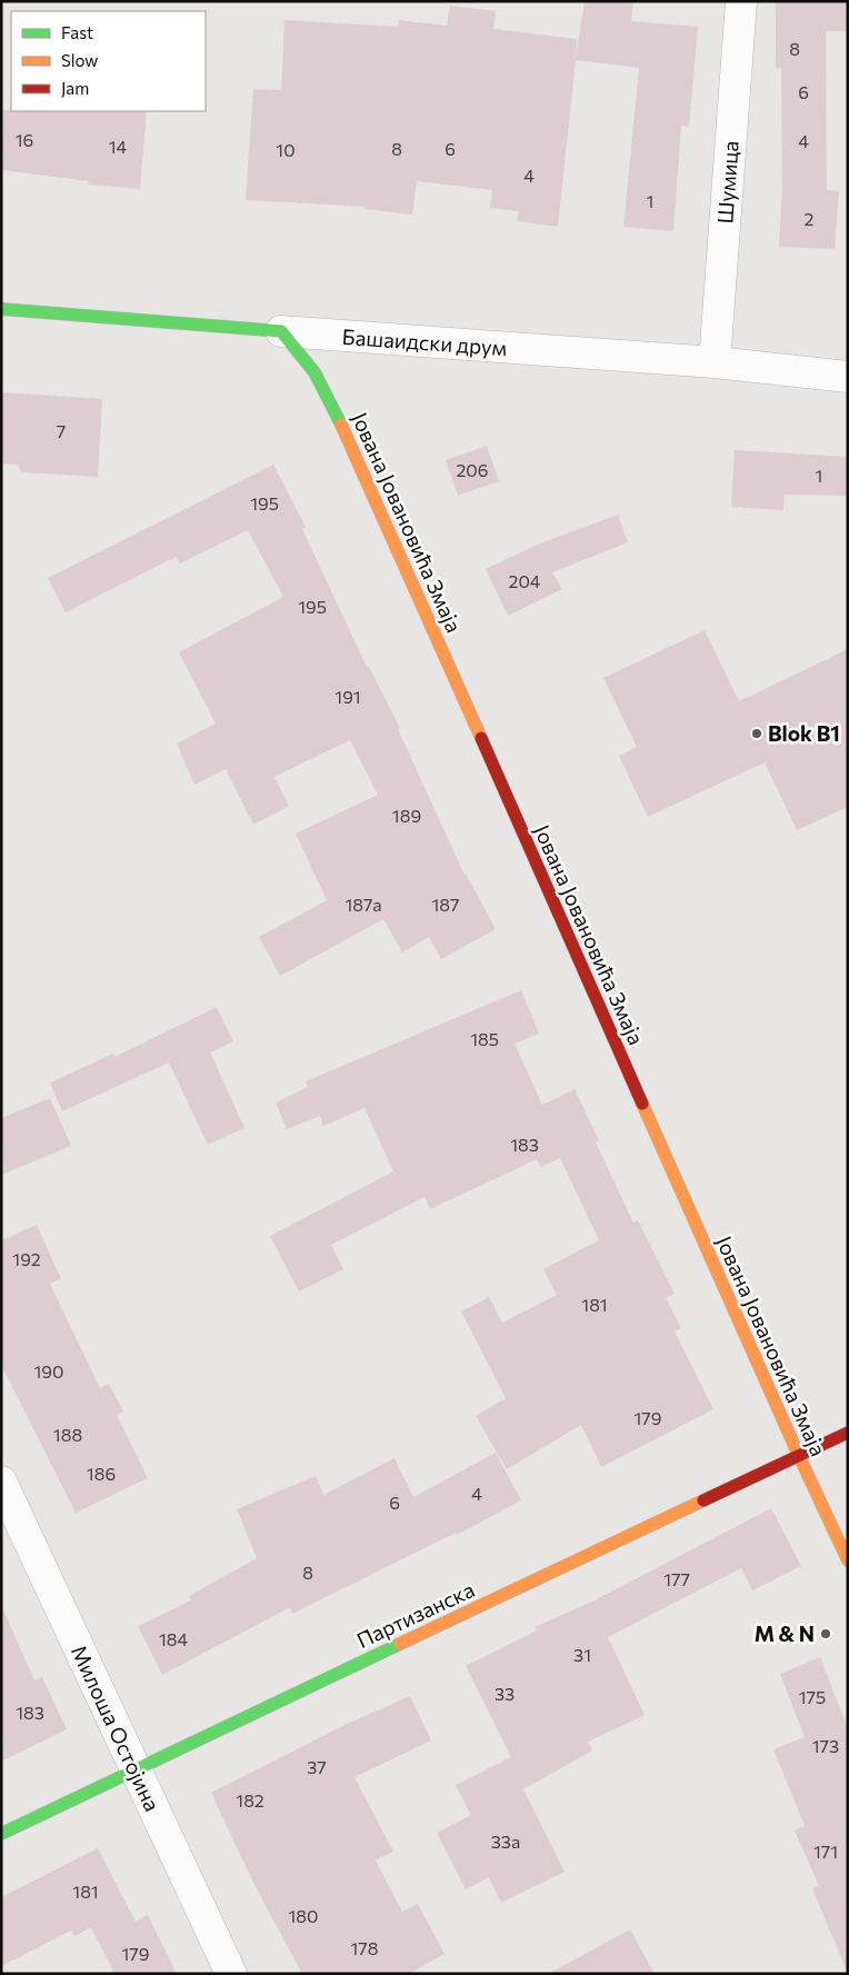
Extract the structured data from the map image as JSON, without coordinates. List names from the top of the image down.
{
  "streets": {
    "street": [
      "Шумица",
      "Башаидски друм",
      "Јована Јовановића Змаја",
      "Партизанска",
      "Милоша Остојина"
    ]
  },
  "crossings": [
    ["Шумица", "Башаидски друм"],
    ["Башаидски друм", "Јована Јовановића Змаја"],
    ["Јована Јовановића Змаја", "Партизанска"],
    ["Партизанска", "Милоша Остојина"]
  ],
  "places": ["Blok B1", "M & N"],
  "house_numbers": [
    "8",
    "6",
    "16",
    "4",
    "14",
    "8",
    "6",
    "10",
    "4",
    "1",
    "2",
    "7",
    "206",
    "1",
    "195",
    "204",
    "195",
    "191",
    "189",
    "187a",
    "187",
    "185",
    "183",
    "192",
    "181",
    "190",
    "179",
    "188",
    "186",
    "4",
    "6",
    "8",
    "177",
    "184",
    "31",
    "33",
    "175",
    "183",
    "173",
    "37",
    "182",
    "33a",
    "171",
    "181",
    "180",
    "178",
    "179"
  ],
  "legend": ["Fast", "Slow", "Jam"]
}
